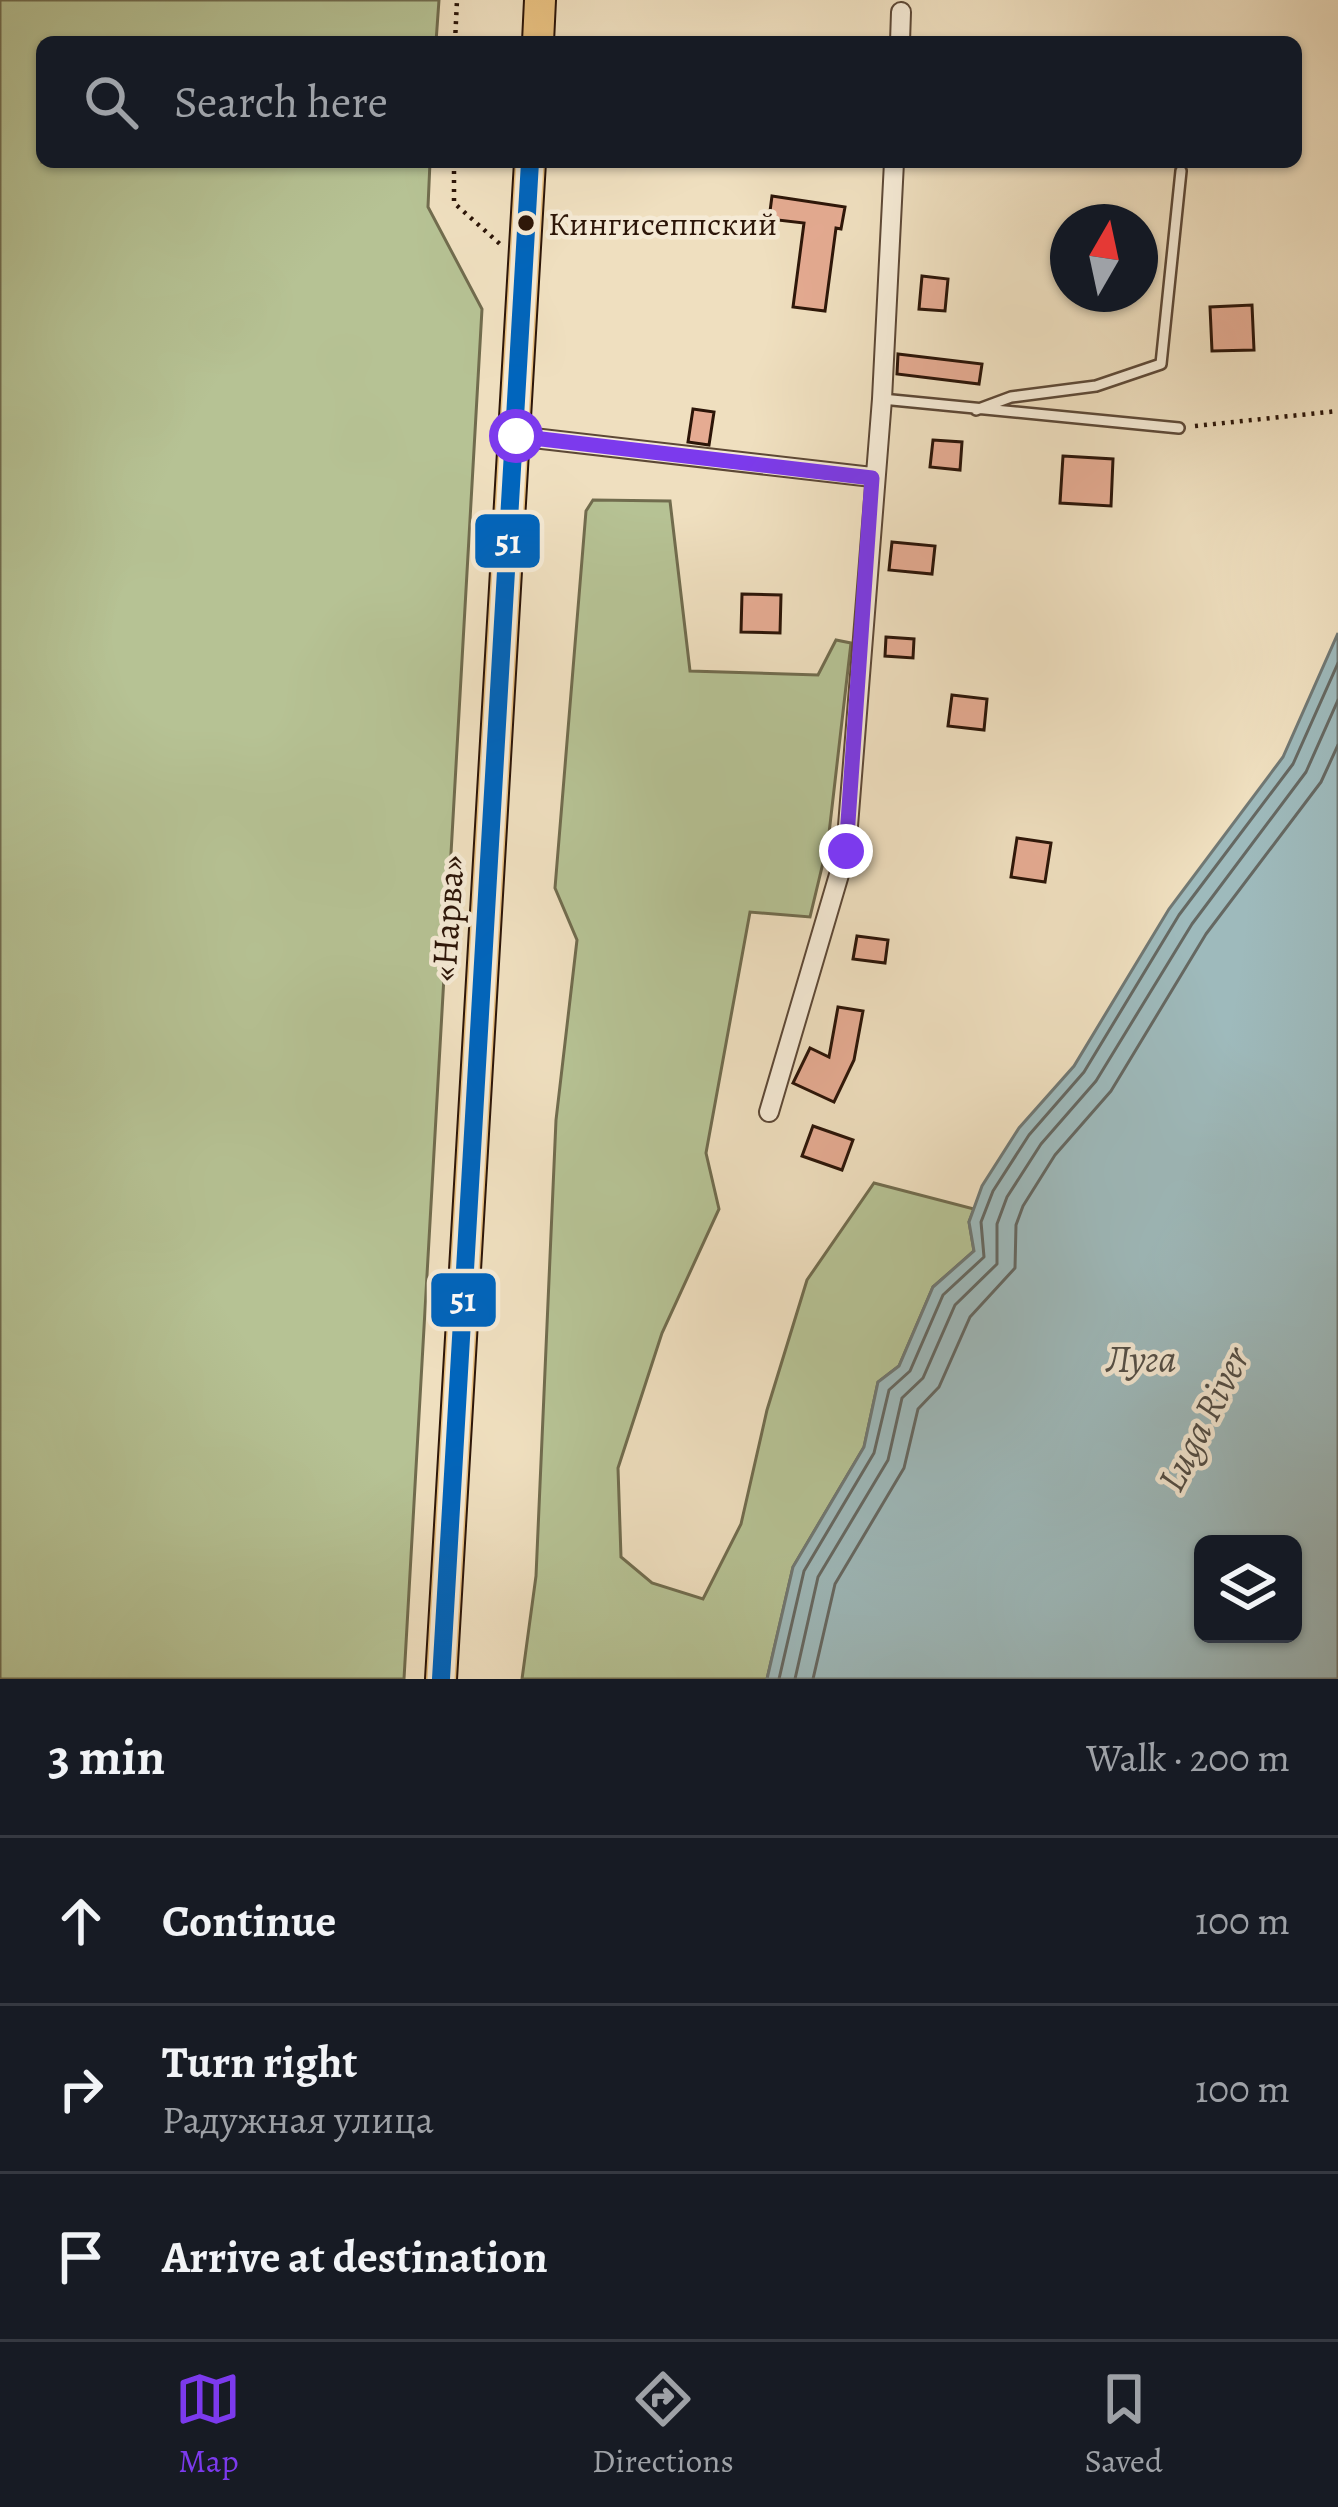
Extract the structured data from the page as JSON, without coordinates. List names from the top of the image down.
{
  "streets": {
    "highway": ["«Нарва»"]
  },
  "water": ["Луга", "Luga River"],
  "places": ["Кингисеппский"],
  "lines": ["transit line 51"],
  "north": "top",
  "page": {
    "search": "Search here",
    "heading": ["3 min", "Walk · 200 m"],
    "list": [
      ["Continue", "100 m"],
      ["Turn right", "Радужная улица", "100 m"],
      "Arrive at destination"
    ],
    "nav": ["Map", "Directions", "Saved"]
  }
}
